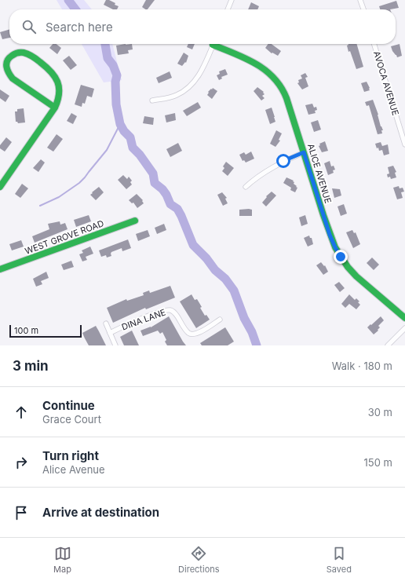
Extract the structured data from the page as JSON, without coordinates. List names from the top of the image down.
{
  "streets": {
    "street": [
      "AVOCA AVENUE",
      "ALICE AVENUE",
      "WEST GROVE ROAD",
      "DINA LANE"
    ]
  },
  "scale_bar": "100 m",
  "page": {
    "search": "Search here",
    "scale": "100 m",
    "heading": ["3 min", "Walk · 180 m"],
    "list": [
      ["Continue", "Grace Court", "30 m"],
      ["Turn right", "Alice Avenue", "150 m"],
      "Arrive at destination"
    ],
    "nav": ["Map", "Directions", "Saved"]
  }
}
